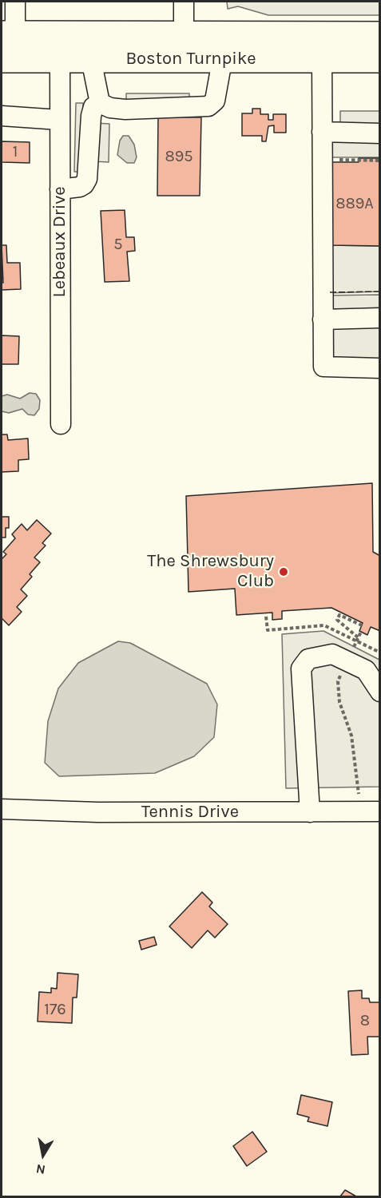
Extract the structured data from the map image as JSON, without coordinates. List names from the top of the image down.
{
  "streets": {
    "highway": ["Boston Turnpike"],
    "street": ["Lebeaux Drive", "Tennis Drive"]
  },
  "crossings": [
    ["Boston Turnpike", "Lebeaux Drive"]
  ],
  "places": ["The Shrewsbury Club"],
  "house_numbers": [
    "1",
    "895",
    "889A",
    "5",
    "176",
    "8"
  ],
  "north": "bottom"
}
